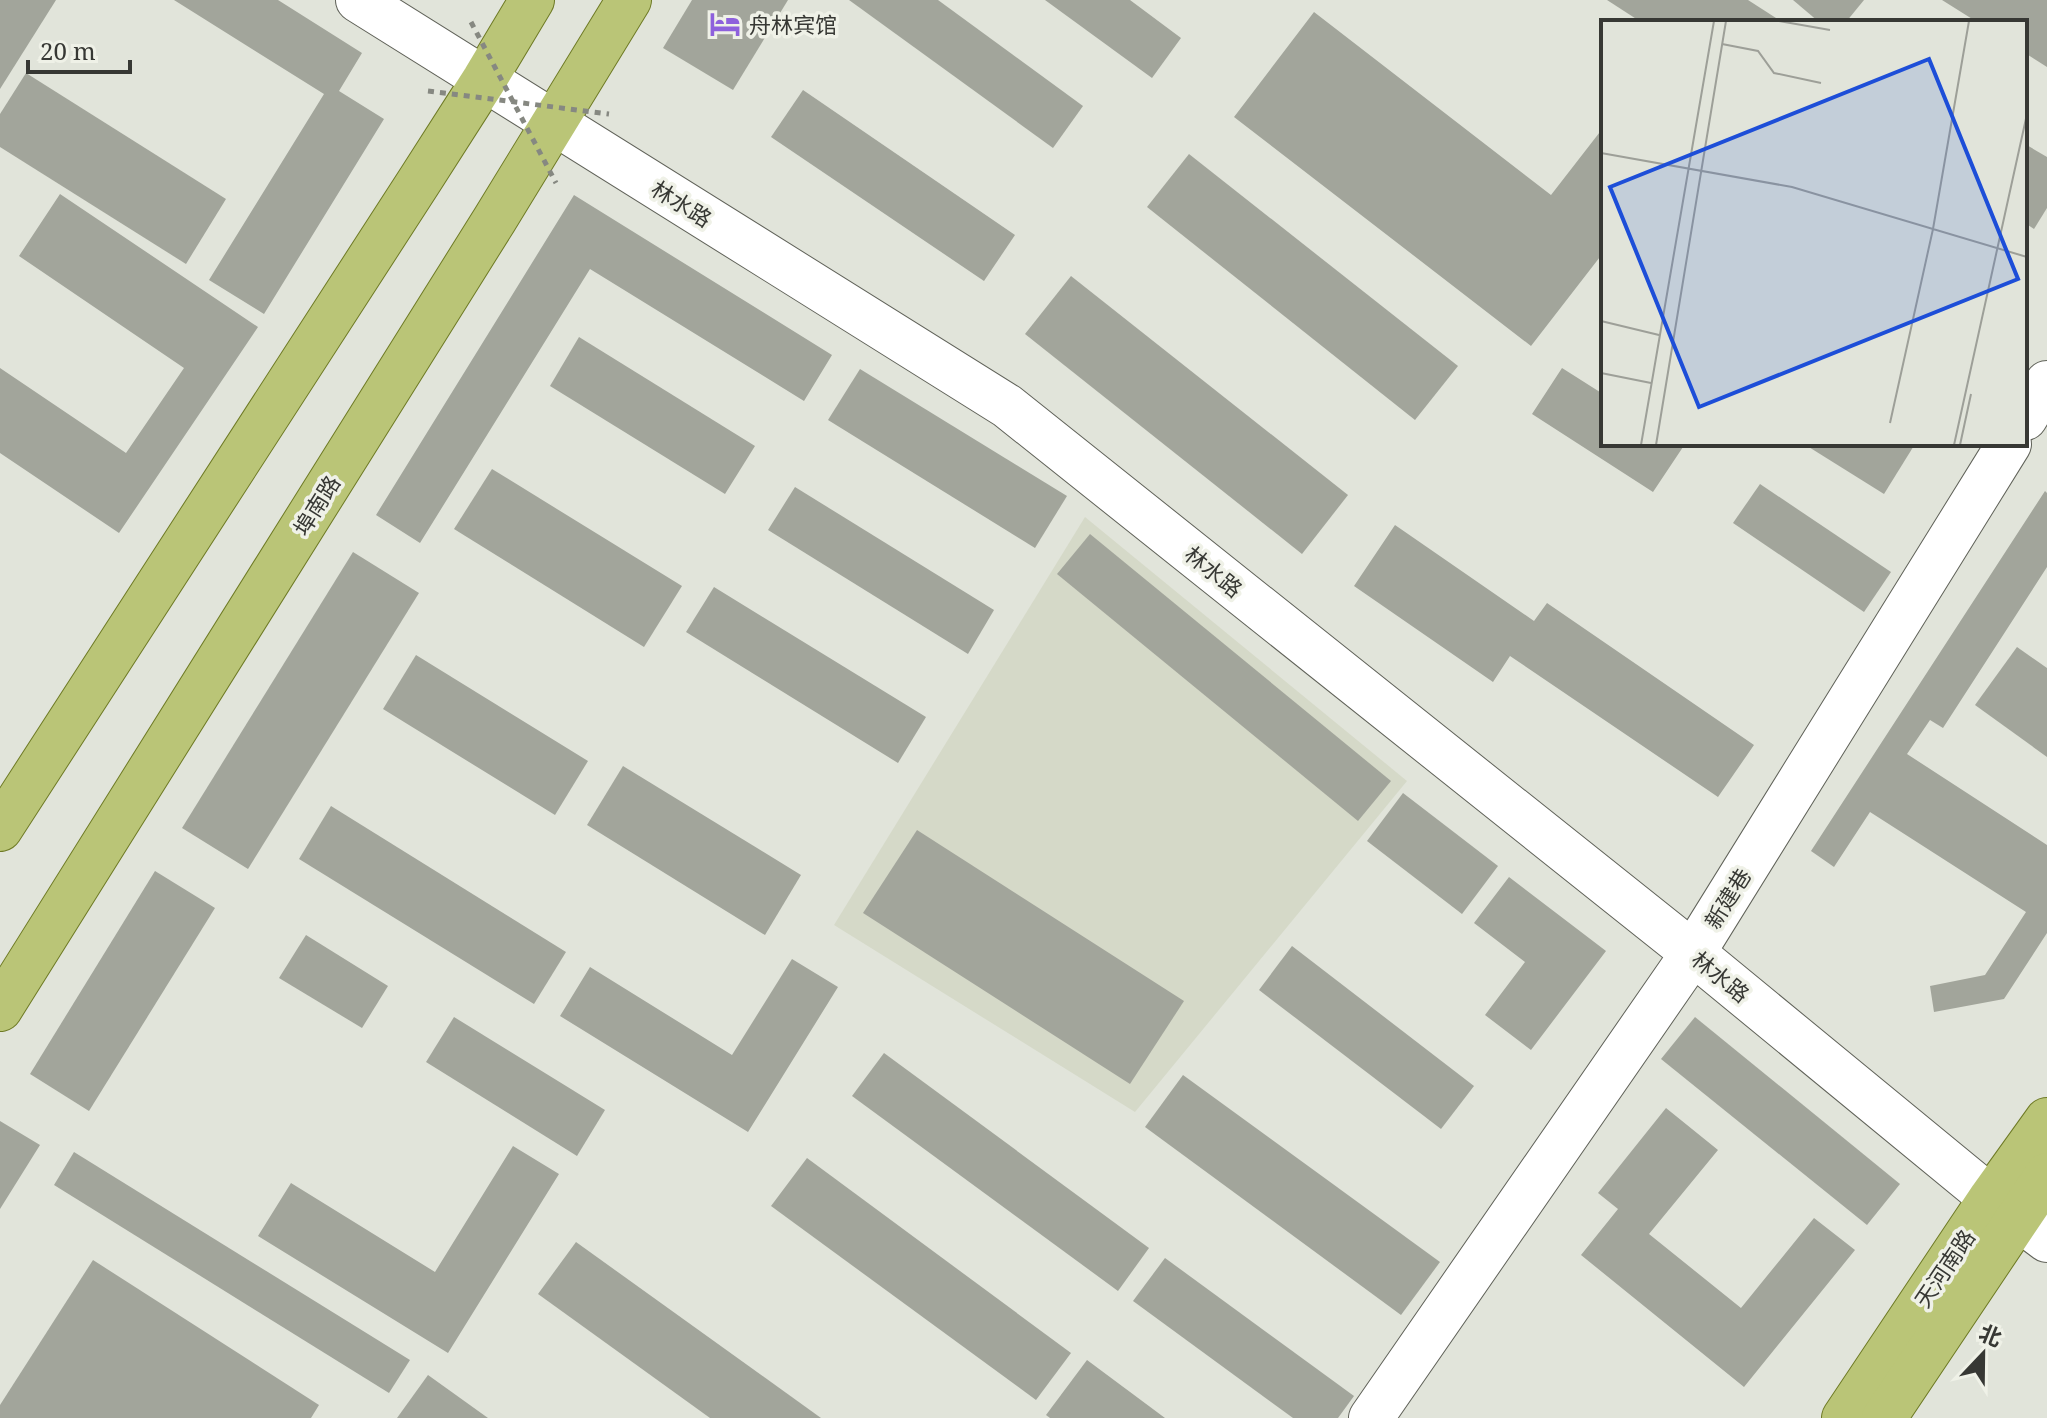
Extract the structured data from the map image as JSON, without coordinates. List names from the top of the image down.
{
  "streets": {
    "main road": ["埠南路", "天河南路"],
    "street": ["林水路", "新建巷"]
  },
  "crossings": [
    ["林水路", "埠南路"],
    ["林水路", "新建巷"],
    ["林水路", "天河南路"]
  ],
  "places": {
    "hotel": ["舟林宾馆"]
  },
  "scale_bar": "20 m",
  "north": "top"
}
